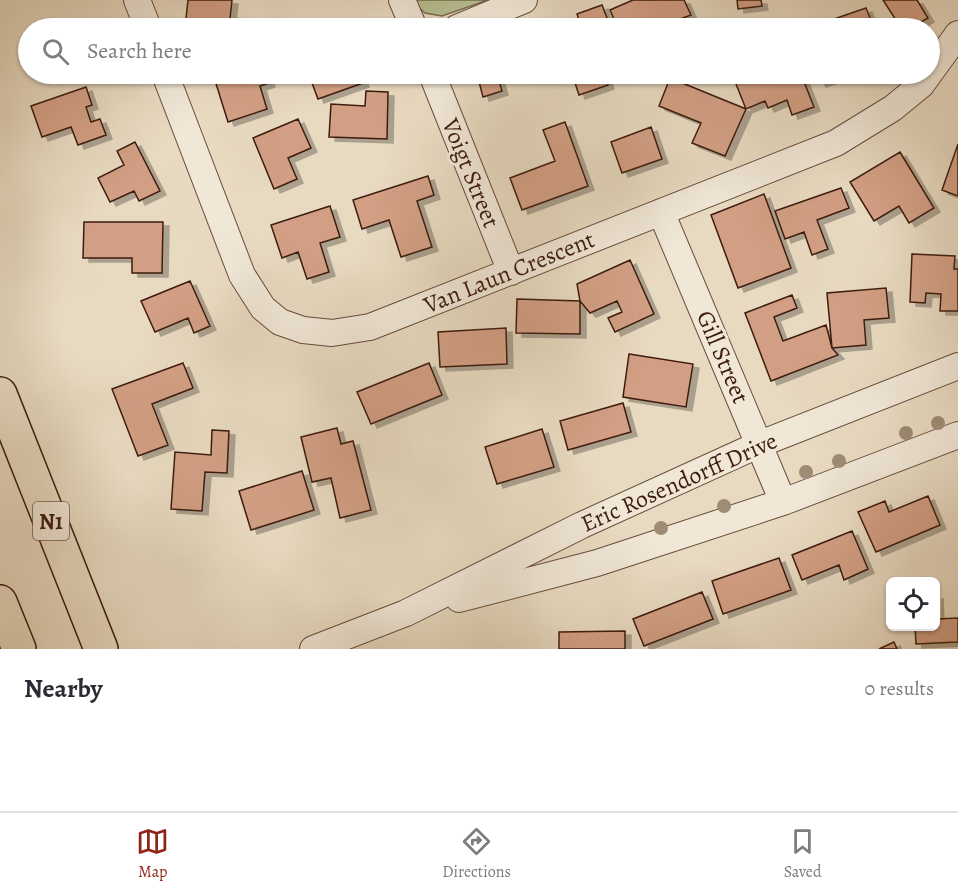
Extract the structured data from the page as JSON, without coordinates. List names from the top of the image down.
{
  "streets": {
    "highway": ["N1"],
    "street": [
      "Voigt Street",
      "Van Laun Crescent",
      "Gill Street",
      "Eric Rosendorff Drive"
    ]
  },
  "crossings": [
    ["Voigt Street", "Van Laun Crescent"],
    ["Van Laun Crescent", "Gill Street"],
    ["Gill Street", "Eric Rosendorff Drive"]
  ],
  "page": {
    "search": "Search here",
    "heading": ["Nearby", "0 results"],
    "nav": ["Map", "Directions", "Saved"]
  }
}
